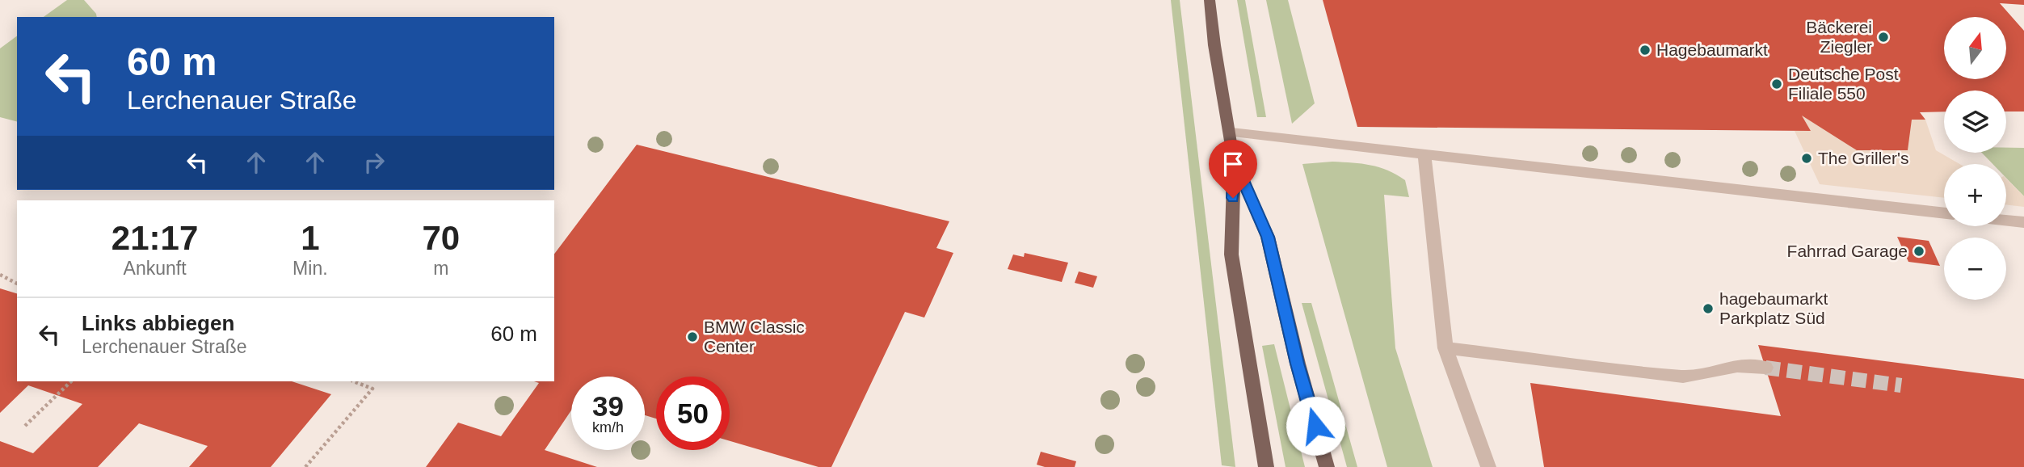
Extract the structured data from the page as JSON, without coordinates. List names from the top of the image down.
{
  "places": [
    "Bäckerei Ziegler",
    "Hagebaumarkt",
    "Deutsche Post Filiale 550",
    "The Griller's",
    "Fahrrad Garage",
    "hagebaumarkt Parkplatz Süd",
    "BMW Classic Center"
  ],
  "north": "top",
  "page": {
    "map_buttons": ["+", "−"],
    "turn": ["60 m", "Lerchenauer Straße"],
    "eta": [
      "21:17",
      "Ankunft",
      "1",
      "Min.",
      "70",
      "m"
    ],
    "list": [
      {
        "name": "Links abbiegen",
        "note": "Lerchenauer Straße",
        "value": "60 m"
      }
    ],
    "speed": "39 km/h",
    "limit": "50"
  }
}
